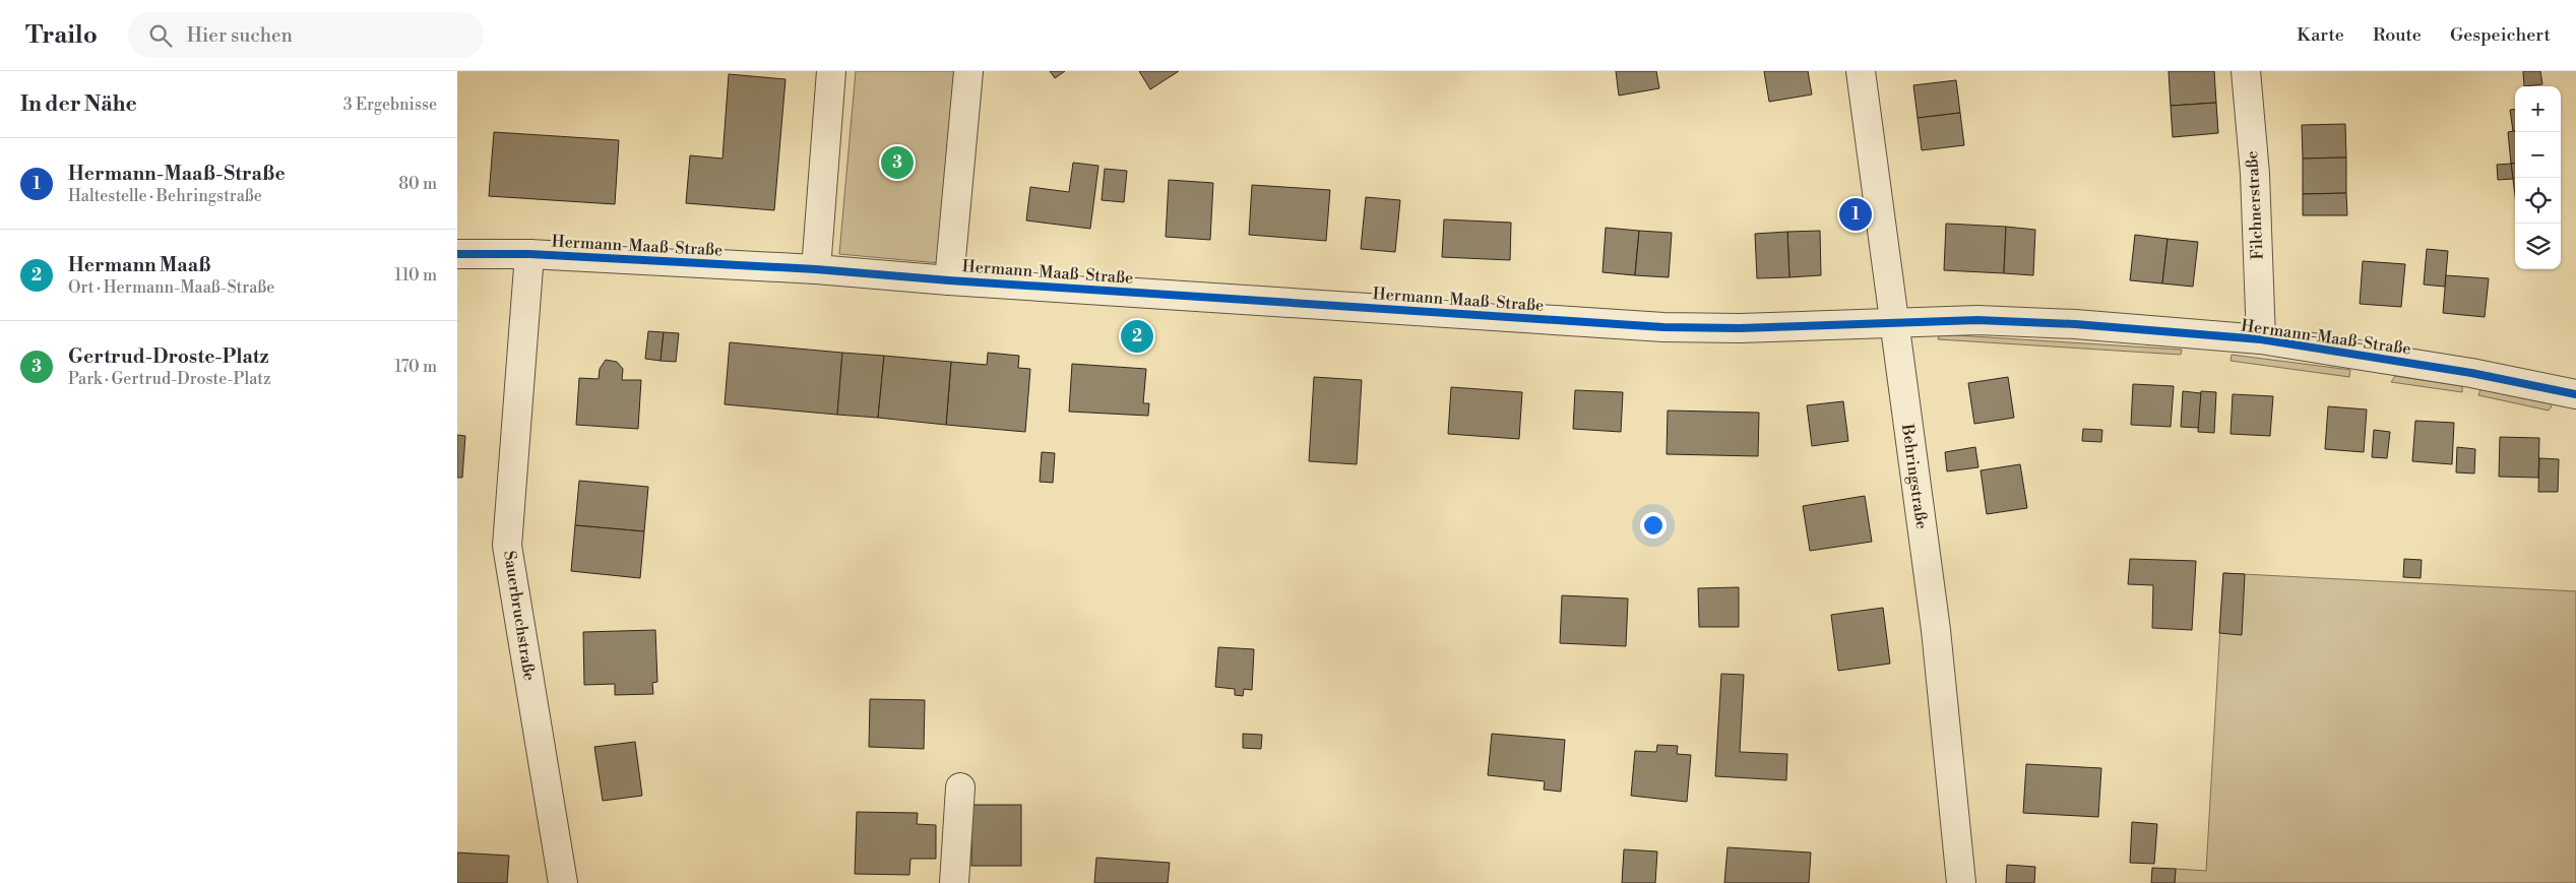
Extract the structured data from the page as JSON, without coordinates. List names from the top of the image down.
{
  "streets": {
    "street": [
      "Filchnerstraße",
      "Hermann-Maaß-Straße",
      "Behringstraße",
      "Sauerbruchstraße"
    ]
  },
  "crossings": [
    ["Filchnerstraße", "Hermann-Maaß-Straße"],
    ["Hermann-Maaß-Straße", "Behringstraße"],
    ["Hermann-Maaß-Straße", "Sauerbruchstraße"]
  ],
  "page": {
    "header": "Trailo",
    "search": "Hier suchen",
    "nav": ["Karte", "Route", "Gespeichert"],
    "heading": ["In der Nähe", "3 Ergebnisse"],
    "map_buttons": ["+", "−"],
    "list": [
      {
        "mark": "1",
        "name": "Hermann-Maaß-Straße",
        "note": "Haltestelle · Behringstraße",
        "value": "80 m"
      },
      {
        "mark": "2",
        "name": "Hermann Maaß",
        "note": "Ort · Hermann-Maaß-Straße",
        "value": "110 m"
      },
      {
        "mark": "3",
        "name": "Gertrud-Droste-Platz",
        "note": "Park · Gertrud-Droste-Platz",
        "value": "170 m"
      }
    ],
    "pins": ["3", "1", "2"]
  }
}
